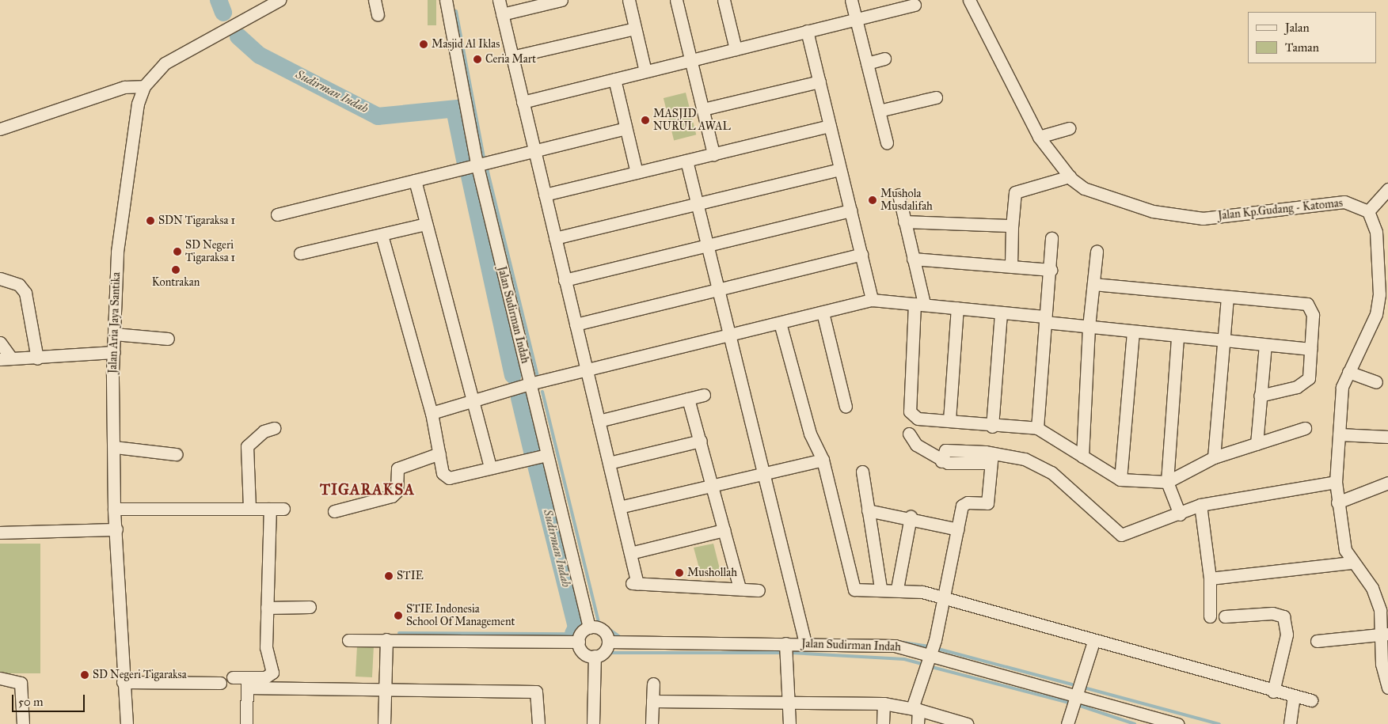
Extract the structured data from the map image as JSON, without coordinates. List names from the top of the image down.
{
  "streets": {
    "street": ["Jalan Kp.Gudang - Katomas", "Jalan Sudirman Indah", "Jalan Aria Jaya Santika"]
  },
  "districts": ["TIGARAKSA"],
  "water": ["Sudirman Indah"],
  "places": [
    "Masjid Al Iklas",
    "Ceria Mart",
    "MASJID NURUL AWAL",
    "Mushola Musdalifah",
    "SDN Tigaraksa 1",
    "SD Negeri Tigaraksa 1",
    "Kontrakan",
    "Mushollah",
    "STIE",
    "STIE Indonesia School Of Management",
    "SD Negeri Tigaraksa"
  ],
  "legend": ["Jalan", "Taman"],
  "scale_bar": "50 m"
}
